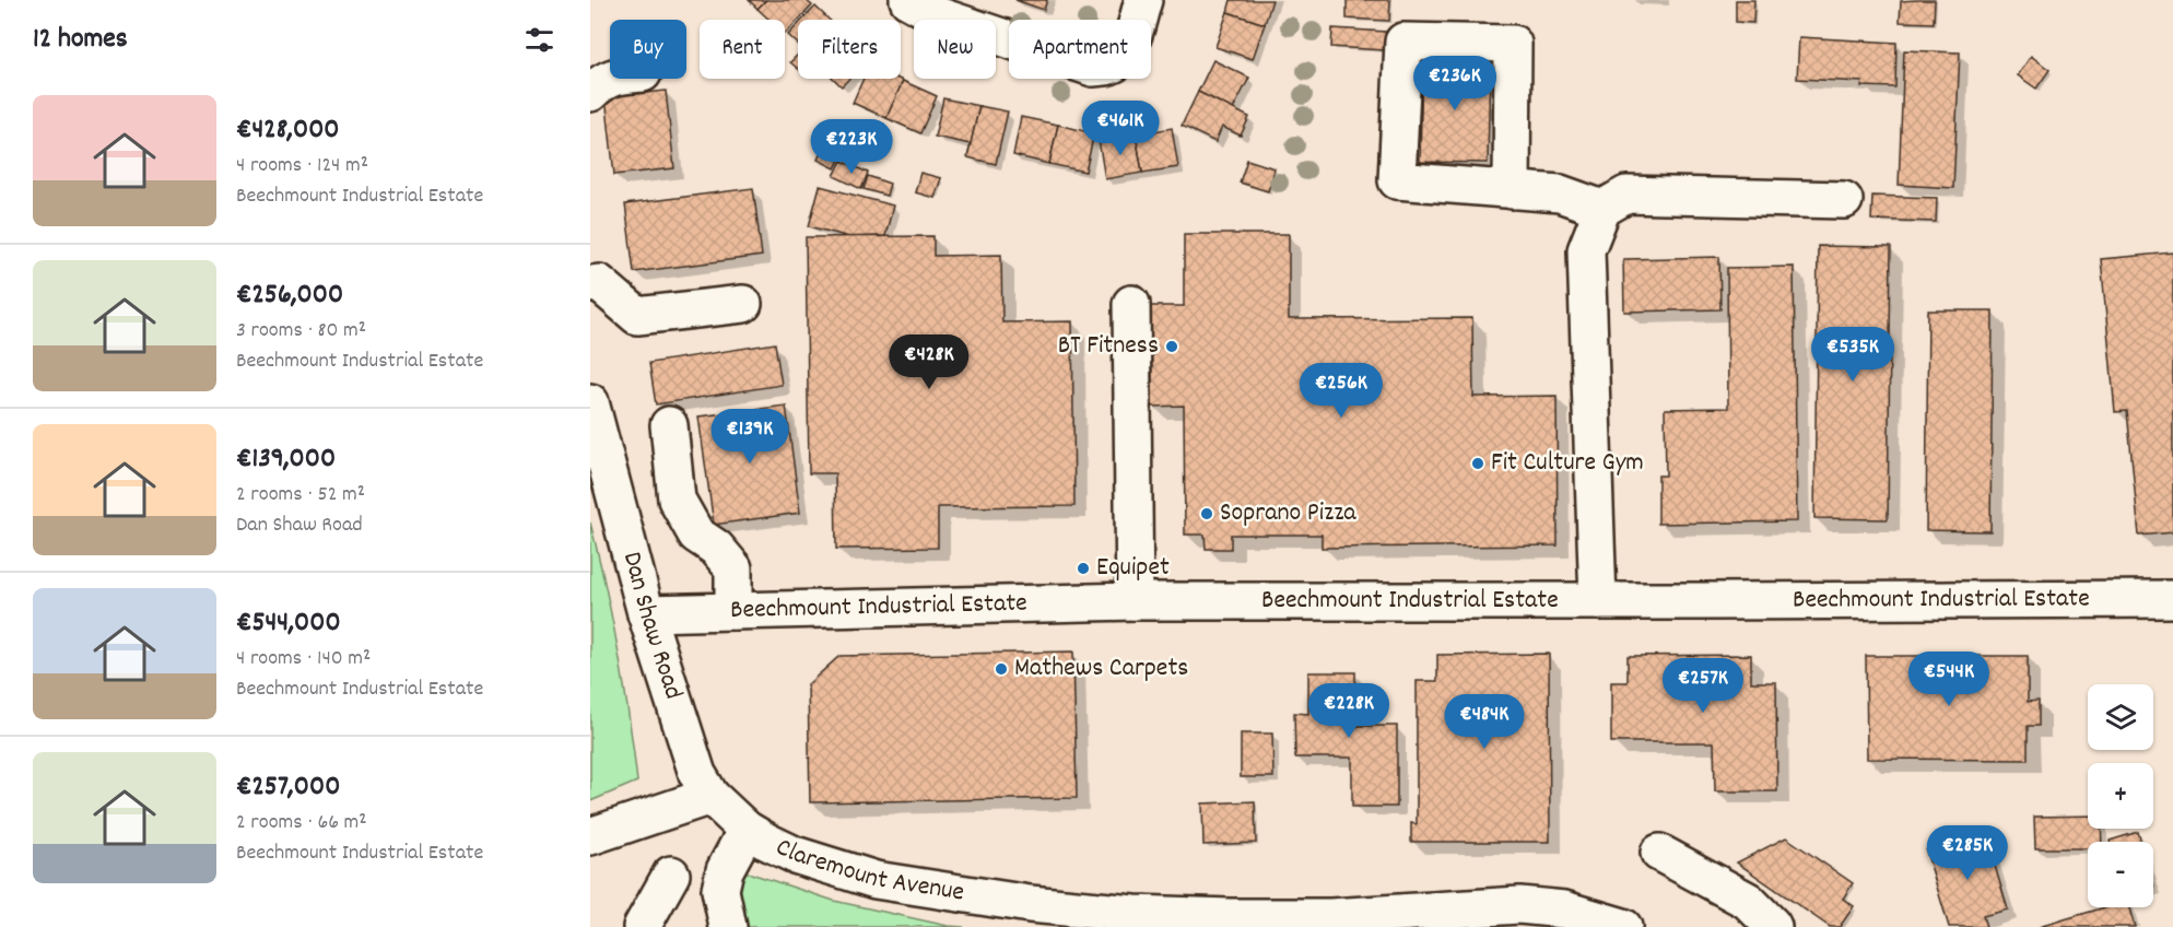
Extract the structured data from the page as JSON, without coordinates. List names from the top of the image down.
{
  "streets": {
    "street": ["Beechmount Industrial Estate", "Dan Shaw Road", "Claremount Avenue"]
  },
  "crossings": [
    ["Beechmount Industrial Estate", "Dan Shaw Road"],
    ["Dan Shaw Road", "Claremount Avenue"]
  ],
  "places": [
    "BT Fitness",
    "Fit Culture Gym",
    "Soprano Pizza",
    "Equipet",
    "Mathews Carpets"
  ],
  "page": {
    "heading": "12 homes",
    "chip": [
      "Buy",
      "Rent",
      "Filters",
      "New",
      "Apartment"
    ],
    "price": [
      "€236K",
      "€461K",
      "€223K",
      "€535K",
      "€428K",
      "€256K",
      "€139K",
      "€544K",
      "€257K",
      "€228K",
      "€484K",
      "€285K"
    ],
    "list": [
      {
        "name": "€428,000",
        "note": "4 rooms · 124 m² · Beechmount Industrial Estate"
      },
      {
        "name": "€256,000",
        "note": "3 rooms · 80 m² · Beechmount Industrial Estate"
      },
      {
        "name": "€139,000",
        "note": "2 rooms · 52 m² · Dan Shaw Road"
      },
      {
        "name": "€544,000",
        "note": "4 rooms · 140 m² · Beechmount Industrial Estate"
      },
      {
        "name": "€257,000",
        "note": "2 rooms · 66 m² · Beechmount Industrial Estate"
      }
    ],
    "map_buttons": ["+", "−"]
  }
}
